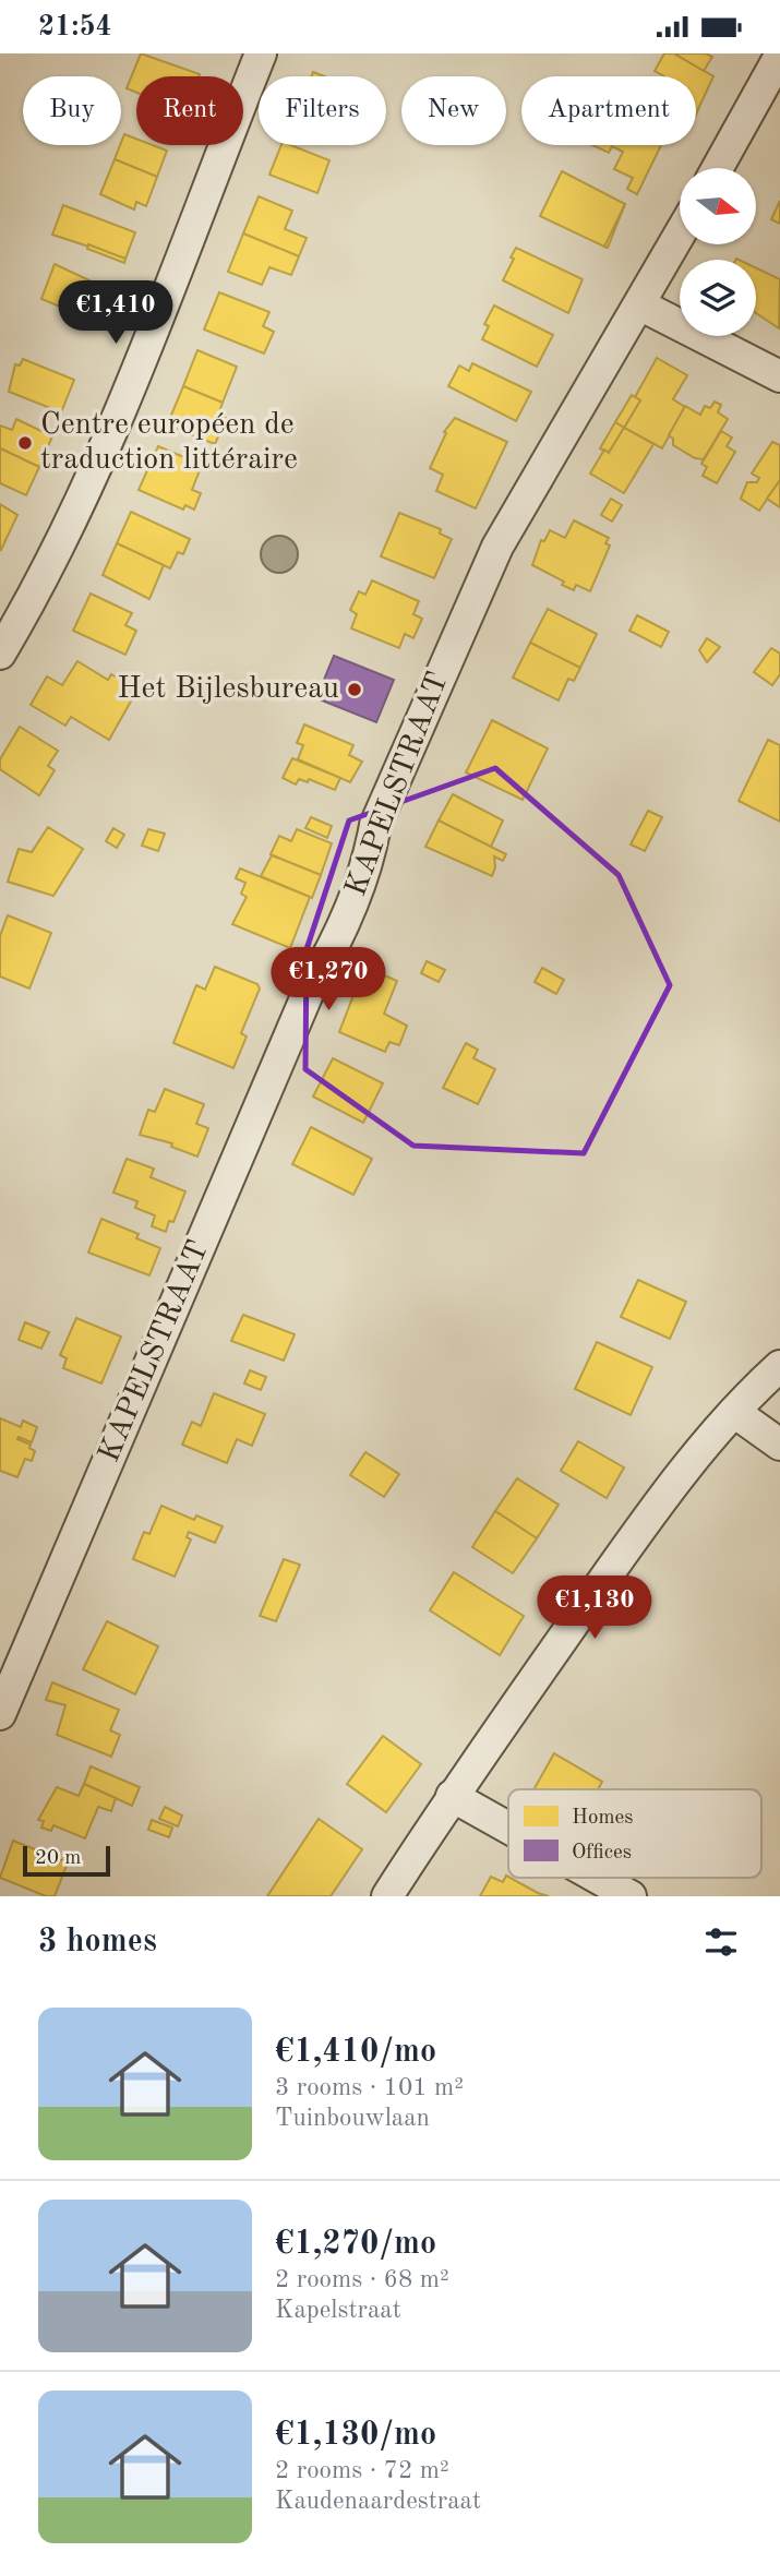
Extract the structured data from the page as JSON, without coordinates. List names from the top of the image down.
{
  "streets": {
    "street": ["KAPELSTRAAT"]
  },
  "places": ["Centre européen de traduction littéraire", "Het Bijlesbureau"],
  "legend": ["Homes", "Offices"],
  "scale_bar": "20 m",
  "north": "right",
  "page": {
    "status": "21:54",
    "chip": [
      "Buy",
      "Rent",
      "Filters",
      "New",
      "Apartment"
    ],
    "price": ["€1,410", "€1,270", "€1,130"],
    "scale": "20 m",
    "heading": "3 homes",
    "list": [
      {
        "name": "€1,410/mo",
        "note": "3 rooms · 101 m² · Tuinbouwlaan"
      },
      {
        "name": "€1,270/mo",
        "note": "2 rooms · 68 m² · Kapelstraat"
      },
      {
        "name": "€1,130/mo",
        "note": "2 rooms · 72 m² · Kaudenaardestraat"
      }
    ]
  }
}
